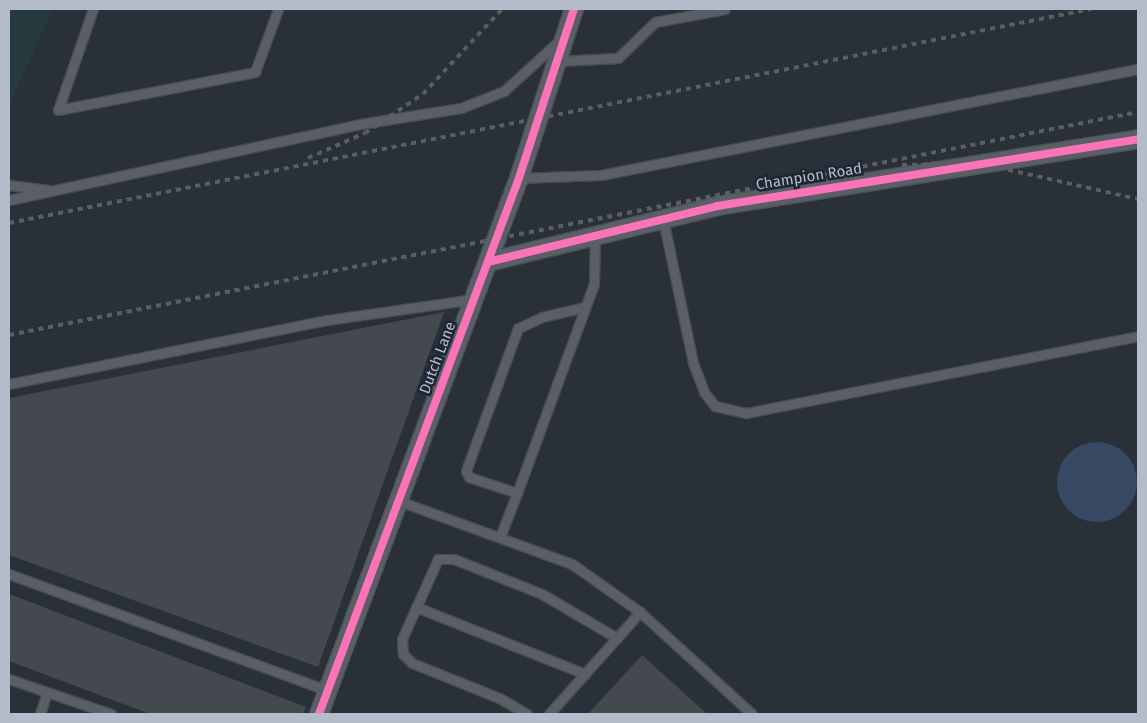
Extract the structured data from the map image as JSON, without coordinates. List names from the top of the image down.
{
  "streets": {
    "street": ["Champion Road", "Dutch Lane"]
  },
  "crossings": [
    ["Champion Road", "Dutch Lane"]
  ]
}
